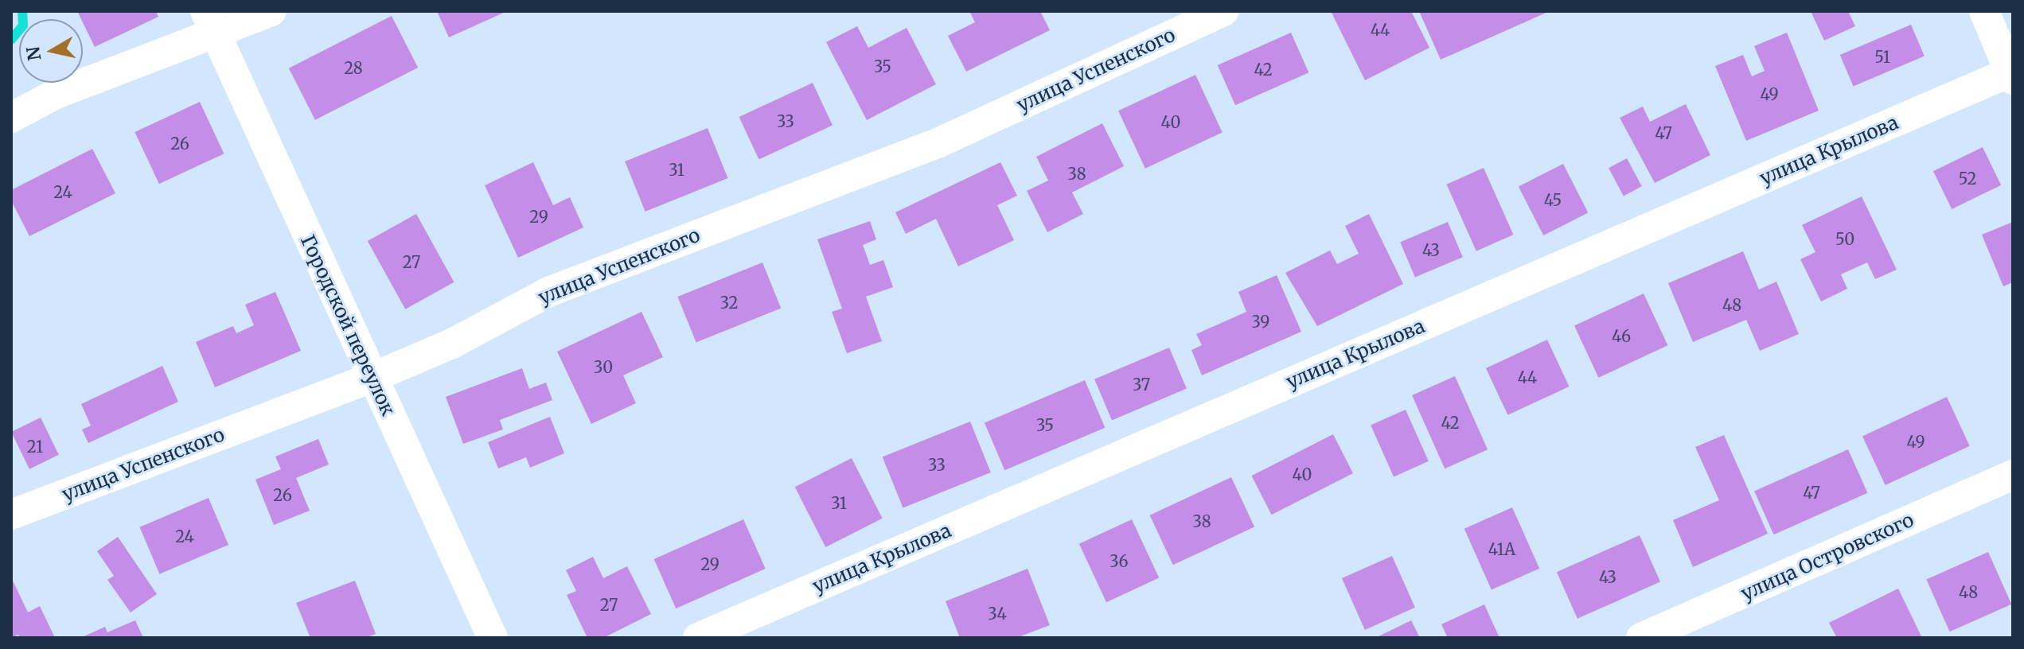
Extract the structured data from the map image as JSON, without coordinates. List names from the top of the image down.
{
  "streets": {
    "street": [
      "улица Успенского",
      "улица Крылова",
      "Городской переулок",
      "улица Островского"
    ]
  },
  "crossings": [
    ["улица Успенского", "Городской переулок"]
  ],
  "house_numbers": [
    "44",
    "51",
    "35",
    "28",
    "42",
    "49",
    "33",
    "40",
    "47",
    "26",
    "31",
    "38",
    "52",
    "24",
    "45",
    "29",
    "50",
    "43",
    "27",
    "32",
    "48",
    "39",
    "46",
    "30",
    "44",
    "37",
    "42",
    "35",
    "49",
    "21",
    "33",
    "40",
    "47",
    "26",
    "31",
    "38",
    "24",
    "41А",
    "36",
    "29",
    "43",
    "48",
    "27",
    "34"
  ],
  "north": "left"
}
